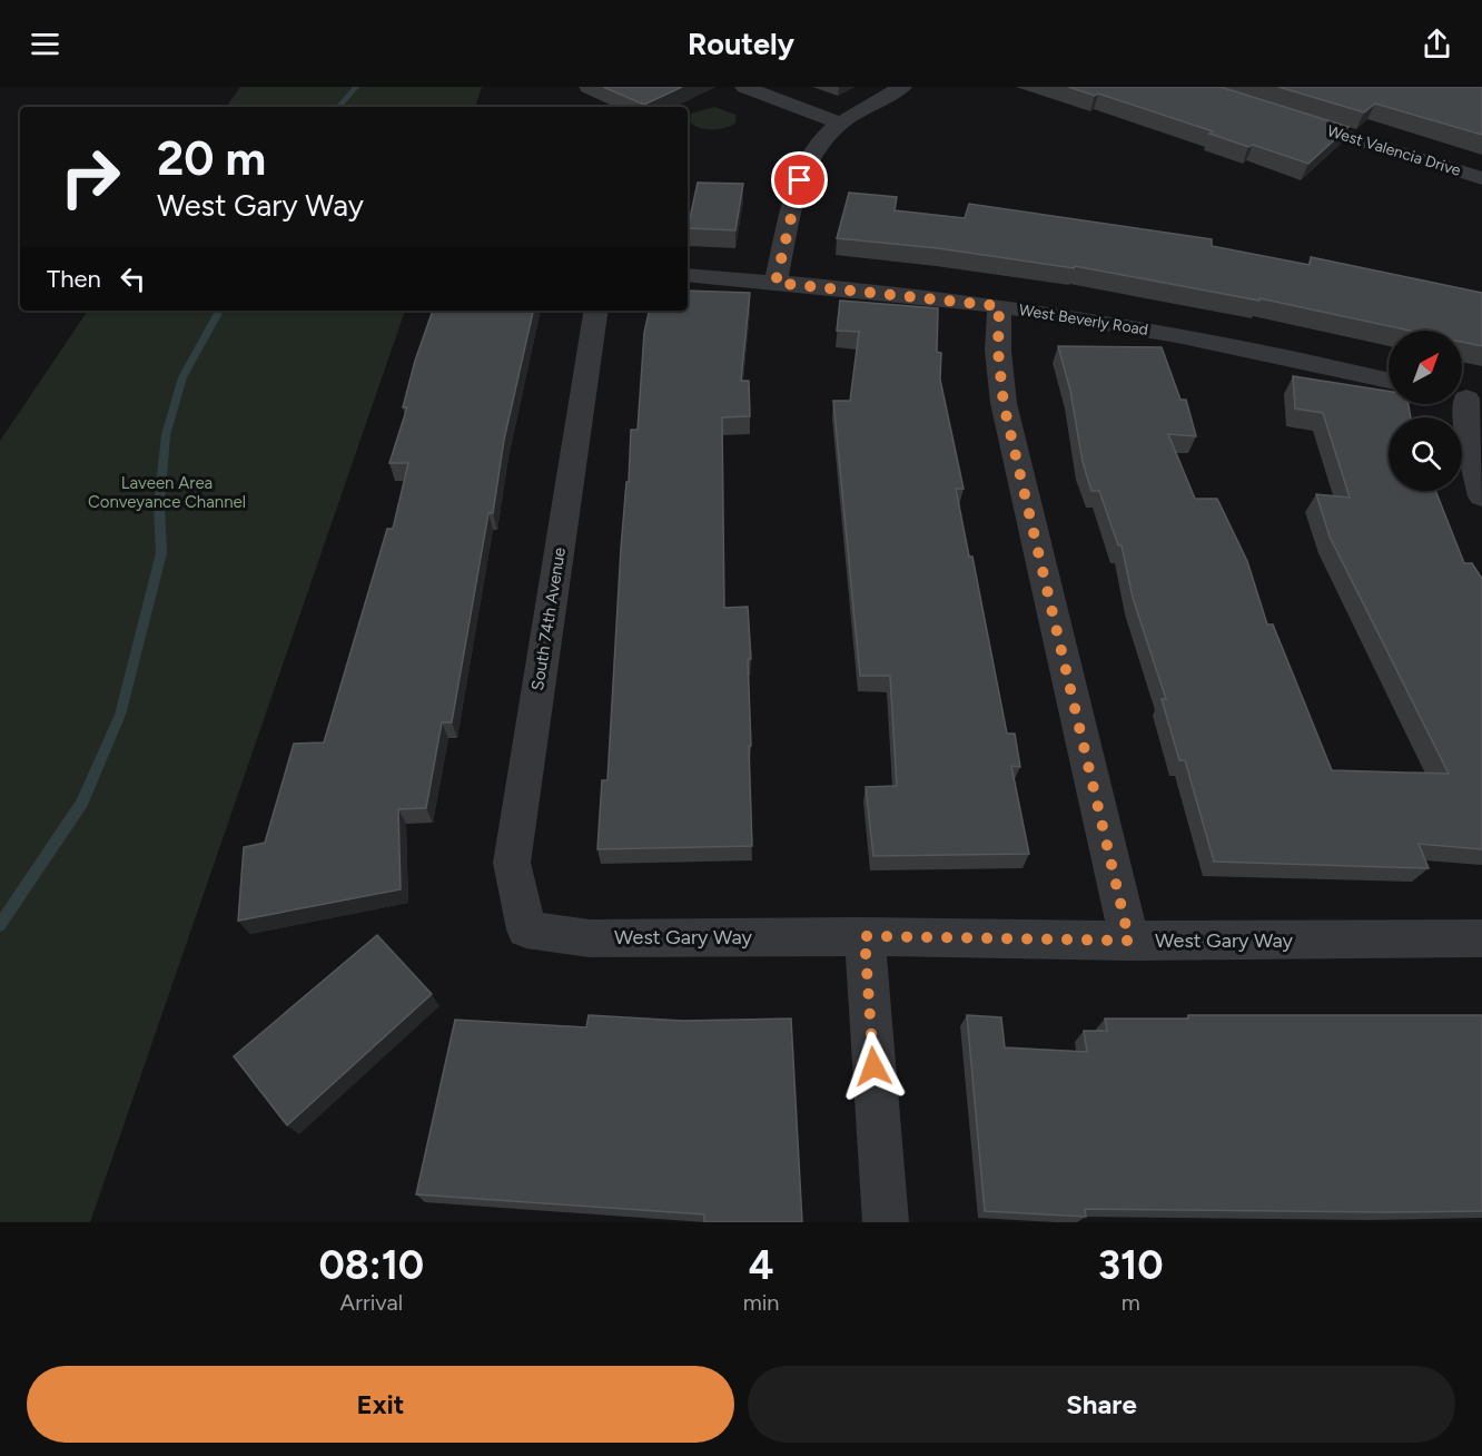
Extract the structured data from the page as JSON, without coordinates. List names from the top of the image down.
{
  "streets": {
    "street": [
      "West Valencia Drive",
      "West Beverly Road",
      "South 74th Avenue",
      "West Gary Way"
    ]
  },
  "crossings": [
    ["South 74th Avenue", "West Gary Way"]
  ],
  "parks": ["Laveen Area Conveyance Channel"],
  "north": "top right",
  "page": {
    "header": "Routely",
    "turn": ["20 m", "West Gary Way"],
    "then": "Then",
    "eta": [
      "08:10",
      "Arrival",
      "4",
      "min",
      "310",
      "m"
    ],
    "buttons": ["Exit", "Share"]
  }
}
